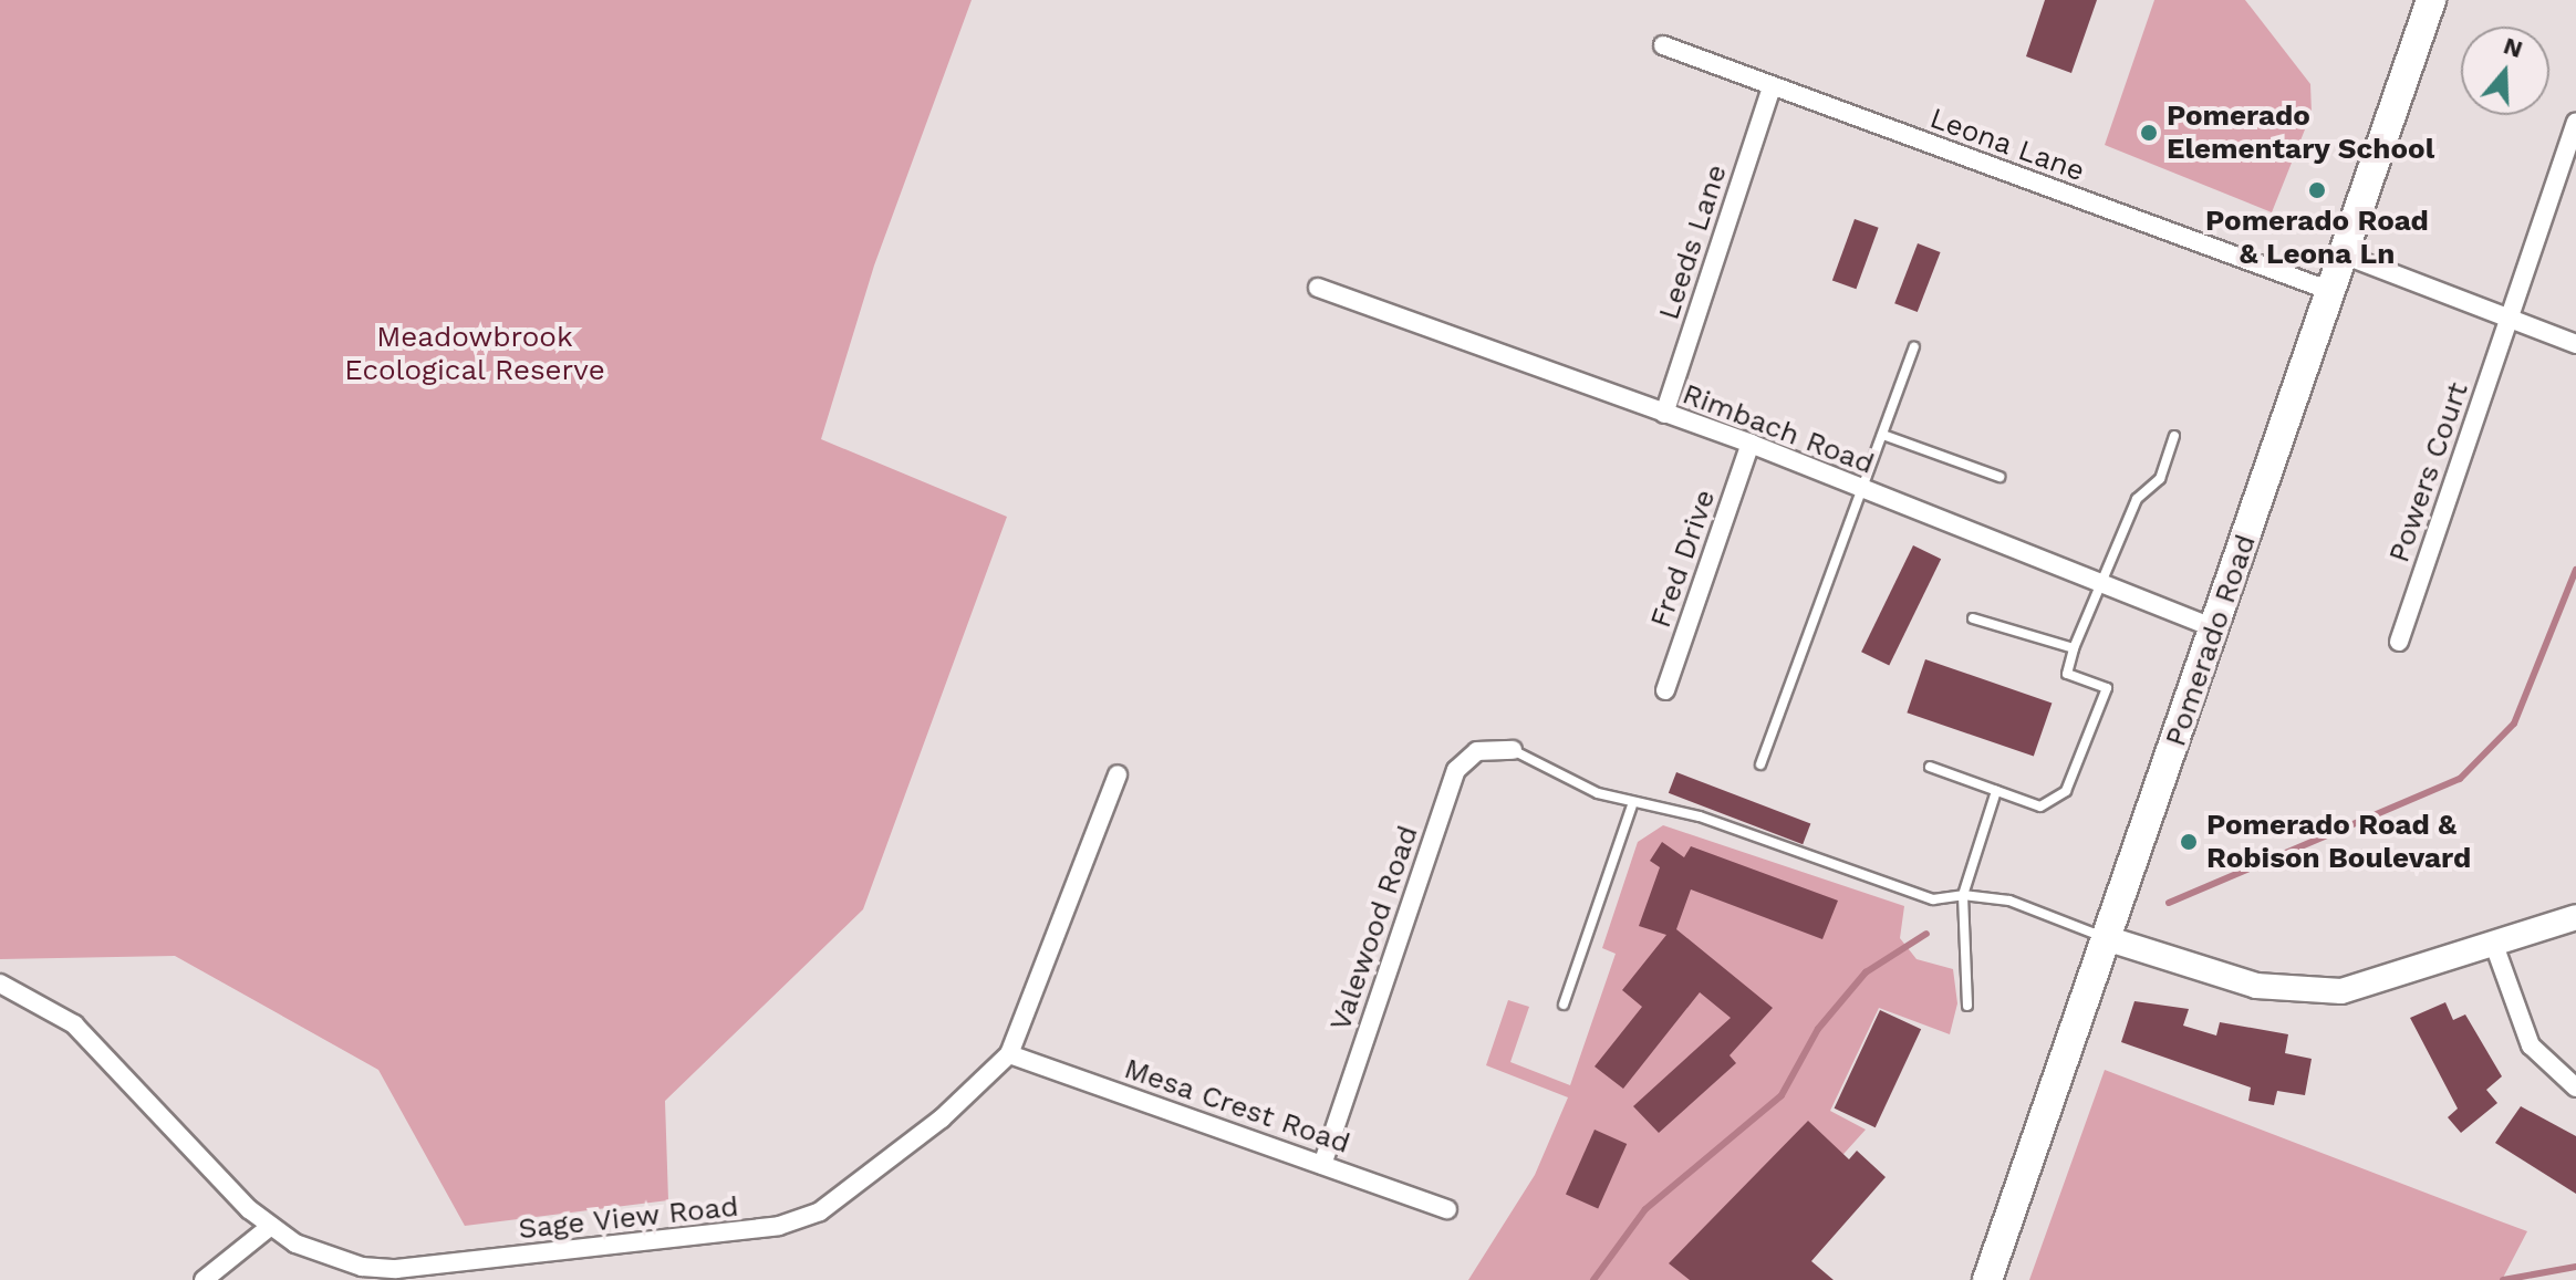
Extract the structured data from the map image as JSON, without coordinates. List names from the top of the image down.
{
  "streets": {
    "main road": ["Pomerado Road"],
    "street": [
      "Leona Lane",
      "Leeds Lane",
      "Rimbach Road",
      "Powers Court",
      "Fred Drive",
      "Valewood Road",
      "Mesa Crest Road",
      "Sage View Road"
    ]
  },
  "crossings": [
    ["Leona Lane", "Leeds Lane"],
    ["Leona Lane", "Pomerado Road"],
    ["Leeds Lane", "Rimbach Road"],
    ["Rimbach Road", "Fred Drive"],
    ["Rimbach Road", "Pomerado Road"],
    ["Valewood Road", "Mesa Crest Road"],
    ["Mesa Crest Road", "Sage View Road"]
  ],
  "parks": ["Meadowbrook Ecological Reserve"],
  "places": ["Pomerado Elementary School", "Pomerado Road & Leona Ln", "Pomerado Road & Robison Boulevard"],
  "north": "top"
}
